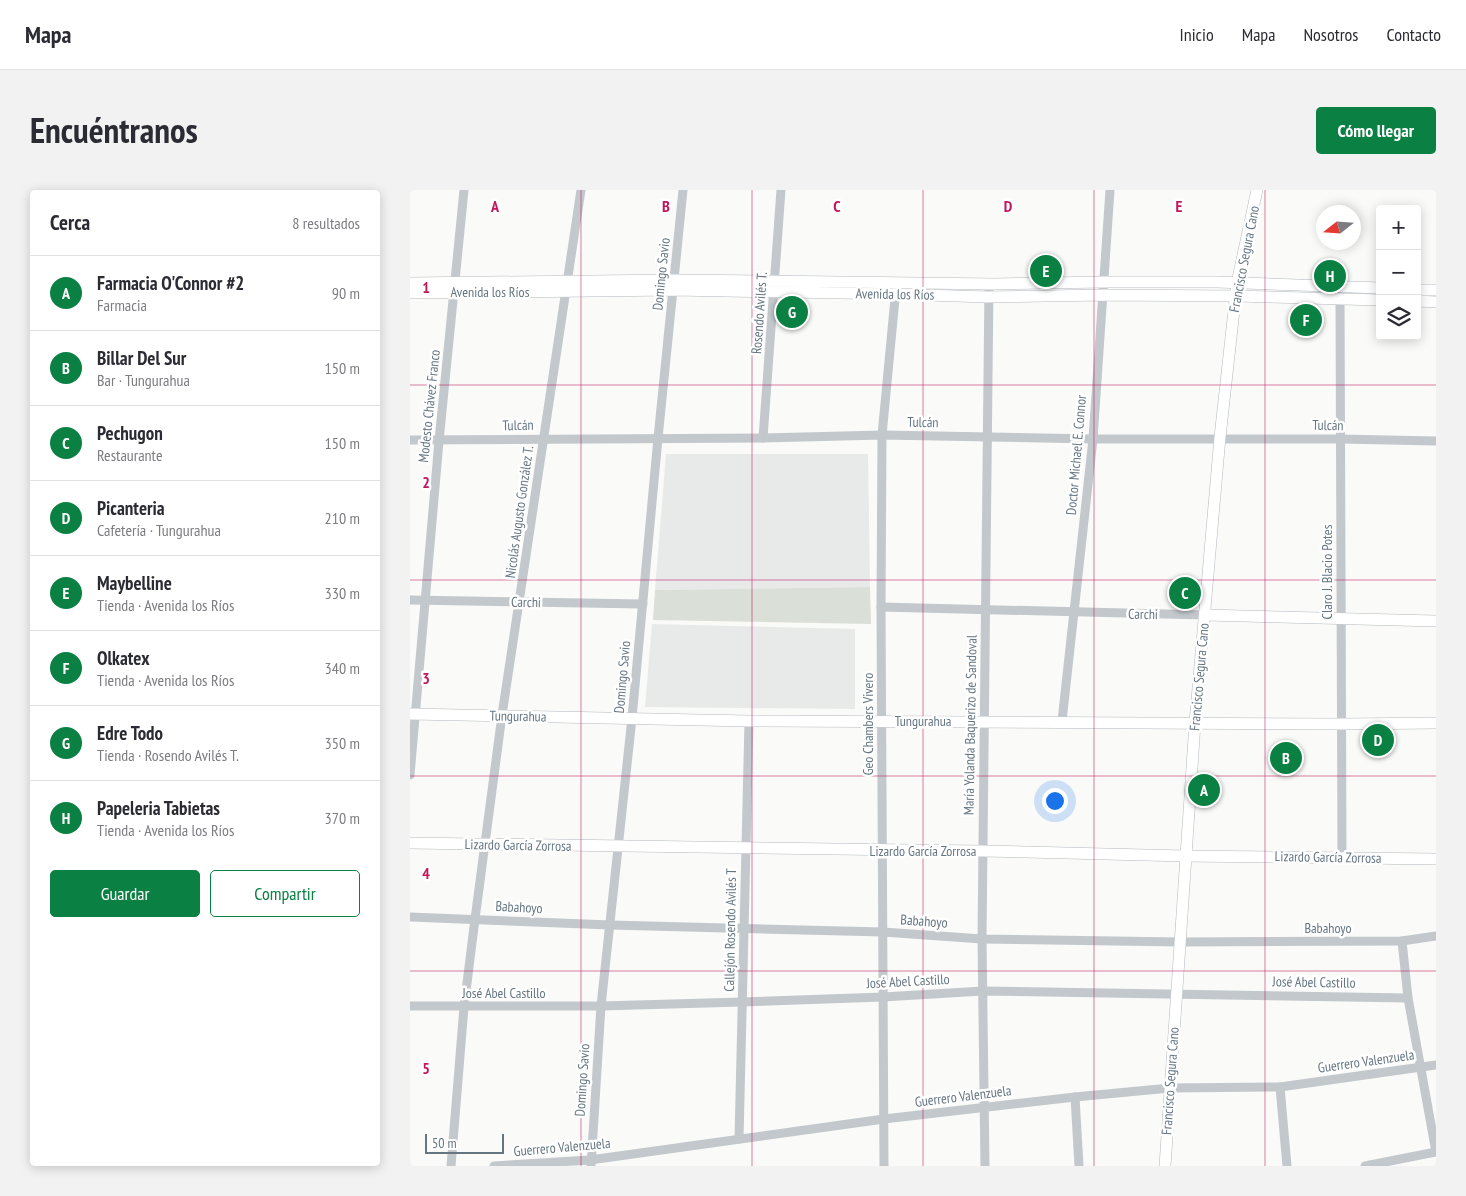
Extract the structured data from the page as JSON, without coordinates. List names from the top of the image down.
{
  "streets": {
    "main road": [
      "Francisco Segura Cano",
      "Avenida los Ríos",
      "Carchi",
      "Tungurahua",
      "Lizardo García Zorrosa"
    ],
    "street": [
      "Domingo Savio",
      "Rosendo Avilés T.",
      "Modesto Chávez Franco",
      "Tulcán",
      "Doctor Michael E. Connor",
      "Nicolás Augusto González T.",
      "Claro J. Blacio Potes",
      "Geo Chambers Vivero",
      "María Yolanda Baquerizo de Sandoval",
      "Babahoyo",
      "Callejón Rosendo Avilés T",
      "José Abel Castillo",
      "Guerrero Valenzuela"
    ]
  },
  "crossings": [
    ["Francisco Segura Cano", "Avenida los Ríos"],
    ["Francisco Segura Cano", "Tulcán"],
    ["Francisco Segura Cano", "Carchi"],
    ["Francisco Segura Cano", "Tungurahua"],
    ["Francisco Segura Cano", "Lizardo García Zorrosa"],
    ["Francisco Segura Cano", "Babahoyo"],
    ["Francisco Segura Cano", "José Abel Castillo"],
    ["Francisco Segura Cano", "Guerrero Valenzuela"],
    ["Domingo Savio", "Avenida los Ríos"],
    ["Domingo Savio", "Tulcán"],
    ["Domingo Savio", "Carchi"],
    ["Domingo Savio", "Tungurahua"],
    ["Domingo Savio", "Lizardo García Zorrosa"],
    ["Domingo Savio", "Babahoyo"],
    ["Domingo Savio", "José Abel Castillo"],
    ["Domingo Savio", "Guerrero Valenzuela"],
    ["Avenida los Ríos", "Rosendo Avilés T."],
    ["Avenida los Ríos", "Modesto Chávez Franco"],
    ["Avenida los Ríos", "Doctor Michael E. Connor"],
    ["Avenida los Ríos", "Nicolás Augusto González T."],
    ["Avenida los Ríos", "Claro J. Blacio Potes"],
    ["Avenida los Ríos", "Geo Chambers Vivero"],
    ["Avenida los Ríos", "María Yolanda Baquerizo de Sandoval"],
    ["Rosendo Avilés T.", "Tulcán"],
    ["Modesto Chávez Franco", "Tulcán"],
    ["Modesto Chávez Franco", "Carchi"],
    ["Modesto Chávez Franco", "Tungurahua"],
    ["Tulcán", "Doctor Michael E. Connor"],
    ["Tulcán", "Nicolás Augusto González T."],
    ["Tulcán", "Claro J. Blacio Potes"],
    ["Tulcán", "Geo Chambers Vivero"],
    ["Tulcán", "María Yolanda Baquerizo de Sandoval"],
    ["Doctor Michael E. Connor", "Carchi"],
    ["Doctor Michael E. Connor", "Tungurahua"],
    ["Nicolás Augusto González T.", "Carchi"],
    ["Nicolás Augusto González T.", "Tungurahua"],
    ["Nicolás Augusto González T.", "Lizardo García Zorrosa"],
    ["Nicolás Augusto González T.", "Babahoyo"],
    ["Nicolás Augusto González T.", "José Abel Castillo"],
    ["Claro J. Blacio Potes", "Carchi"],
    ["Claro J. Blacio Potes", "Tungurahua"],
    ["Claro J. Blacio Potes", "Lizardo García Zorrosa"],
    ["Carchi", "Geo Chambers Vivero"],
    ["Carchi", "María Yolanda Baquerizo de Sandoval"],
    ["Tungurahua", "Geo Chambers Vivero"],
    ["Tungurahua", "María Yolanda Baquerizo de Sandoval"],
    ["Tungurahua", "Callejón Rosendo Avilés T"],
    ["Geo Chambers Vivero", "Lizardo García Zorrosa"],
    ["Geo Chambers Vivero", "Babahoyo"],
    ["Geo Chambers Vivero", "José Abel Castillo"],
    ["Geo Chambers Vivero", "Guerrero Valenzuela"],
    ["María Yolanda Baquerizo de Sandoval", "Lizardo García Zorrosa"],
    ["María Yolanda Baquerizo de Sandoval", "Babahoyo"],
    ["María Yolanda Baquerizo de Sandoval", "José Abel Castillo"],
    ["María Yolanda Baquerizo de Sandoval", "Guerrero Valenzuela"],
    ["Lizardo García Zorrosa", "Callejón Rosendo Avilés T"],
    ["Babahoyo", "Callejón Rosendo Avilés T"],
    ["Callejón Rosendo Avilés T", "José Abel Castillo"],
    ["Callejón Rosendo Avilés T", "Guerrero Valenzuela"]
  ],
  "scale_bar": "50 m",
  "north": "left",
  "page": {
    "header": "Mapa",
    "nav": [
      "Inicio",
      "Mapa",
      "Nosotros",
      "Contacto"
    ],
    "title": "Encuéntranos",
    "buttons": [
      "Cómo llegar",
      ["Guardar", "Compartir"]
    ],
    "heading": ["Cerca", "8 resultados"],
    "map_buttons": ["+", "−"],
    "pins": [
      "E",
      "H",
      "G",
      "F",
      "C",
      "D",
      "B",
      "A"
    ],
    "list": [
      {
        "mark": "A",
        "name": "Farmacia O'Connor #2",
        "note": "Farmacia",
        "value": "90 m"
      },
      {
        "mark": "B",
        "name": "Billar Del Sur",
        "note": "Bar · Tungurahua",
        "value": "150 m"
      },
      {
        "mark": "C",
        "name": "Pechugon",
        "note": "Restaurante",
        "value": "150 m"
      },
      {
        "mark": "D",
        "name": "Picanteria",
        "note": "Cafetería · Tungurahua",
        "value": "210 m"
      },
      {
        "mark": "E",
        "name": "Maybelline",
        "note": "Tienda · Avenida los Ríos",
        "value": "330 m"
      },
      {
        "mark": "F",
        "name": "Olkatex",
        "note": "Tienda · Avenida los Ríos",
        "value": "340 m"
      },
      {
        "mark": "G",
        "name": "Edre Todo",
        "note": "Tienda · Rosendo Avilés T.",
        "value": "350 m"
      },
      {
        "mark": "H",
        "name": "Papeleria Tabietas",
        "note": "Tienda · Avenida los Ríos",
        "value": "370 m"
      }
    ],
    "scale": "50 m"
  },
  "grid": {
    "columns": [
      "A",
      "B",
      "C",
      "D",
      "E"
    ],
    "rows": [
      "1",
      "2",
      "3",
      "4",
      "5"
    ]
  }
}
